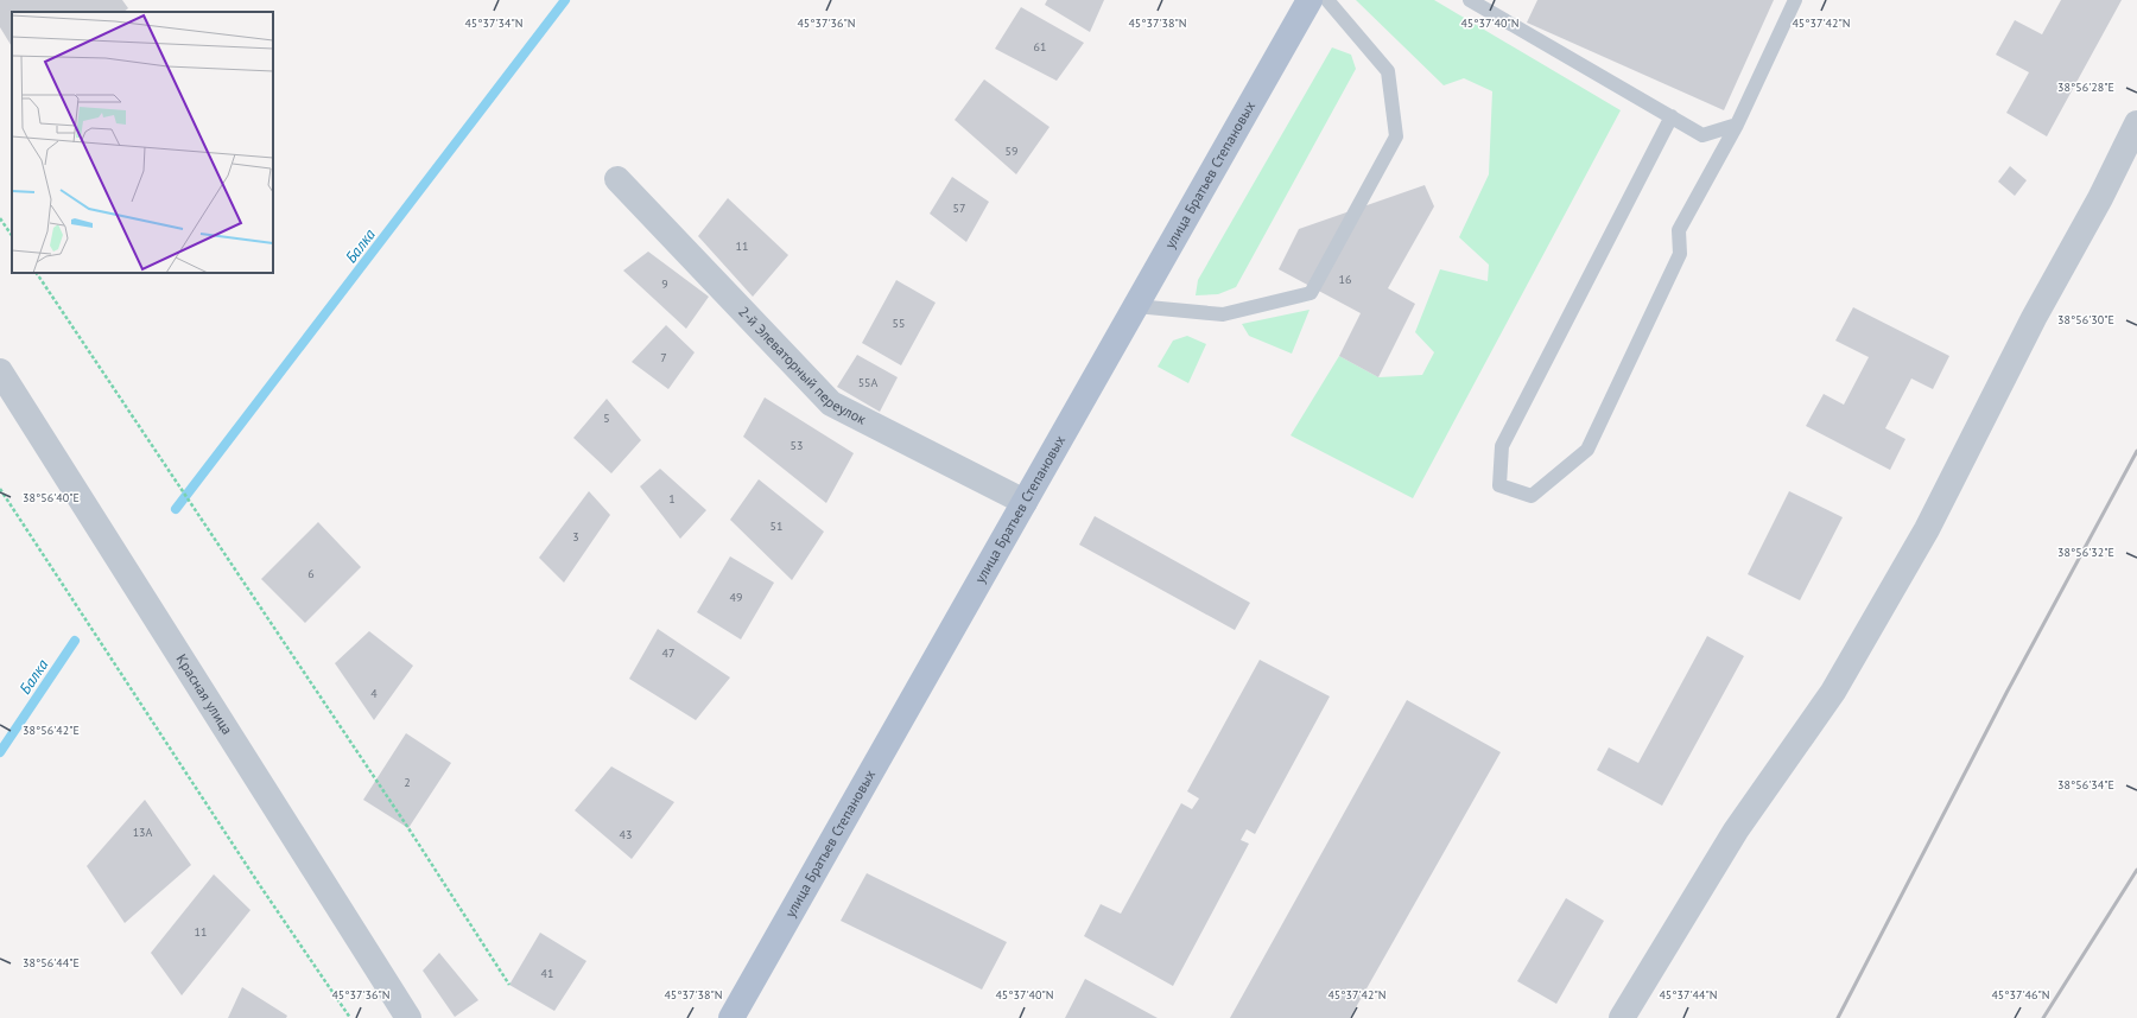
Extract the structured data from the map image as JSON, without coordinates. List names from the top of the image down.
{
  "streets": {
    "main road": ["улица Братьев Степановых"],
    "street": ["2-й Элеваторный переулок", "Красная улица"]
  },
  "crossings": [
    ["улица Братьев Степановых", "2-й Элеваторный переулок"]
  ],
  "water": ["Балка"],
  "house_numbers": [
    "61",
    "59",
    "57",
    "11",
    "16",
    "9",
    "55",
    "7",
    "55А",
    "5",
    "53",
    "1",
    "51",
    "3",
    "6",
    "49",
    "47",
    "4",
    "2",
    "13А",
    "43",
    "11",
    "41"
  ],
  "coordinates": [
    "45°37'34\"N",
    "45°37'36\"N",
    "45°37'38\"N",
    "45°37'40\"N",
    "45°37'42\"N",
    "38°56'28\"E",
    "38°56'30\"E",
    "38°56'40\"E",
    "38°56'32\"E",
    "38°56'42\"E",
    "38°56'34\"E",
    "38°56'44\"E",
    "45°37'44\"N",
    "45°37'46\"N"
  ]
}
